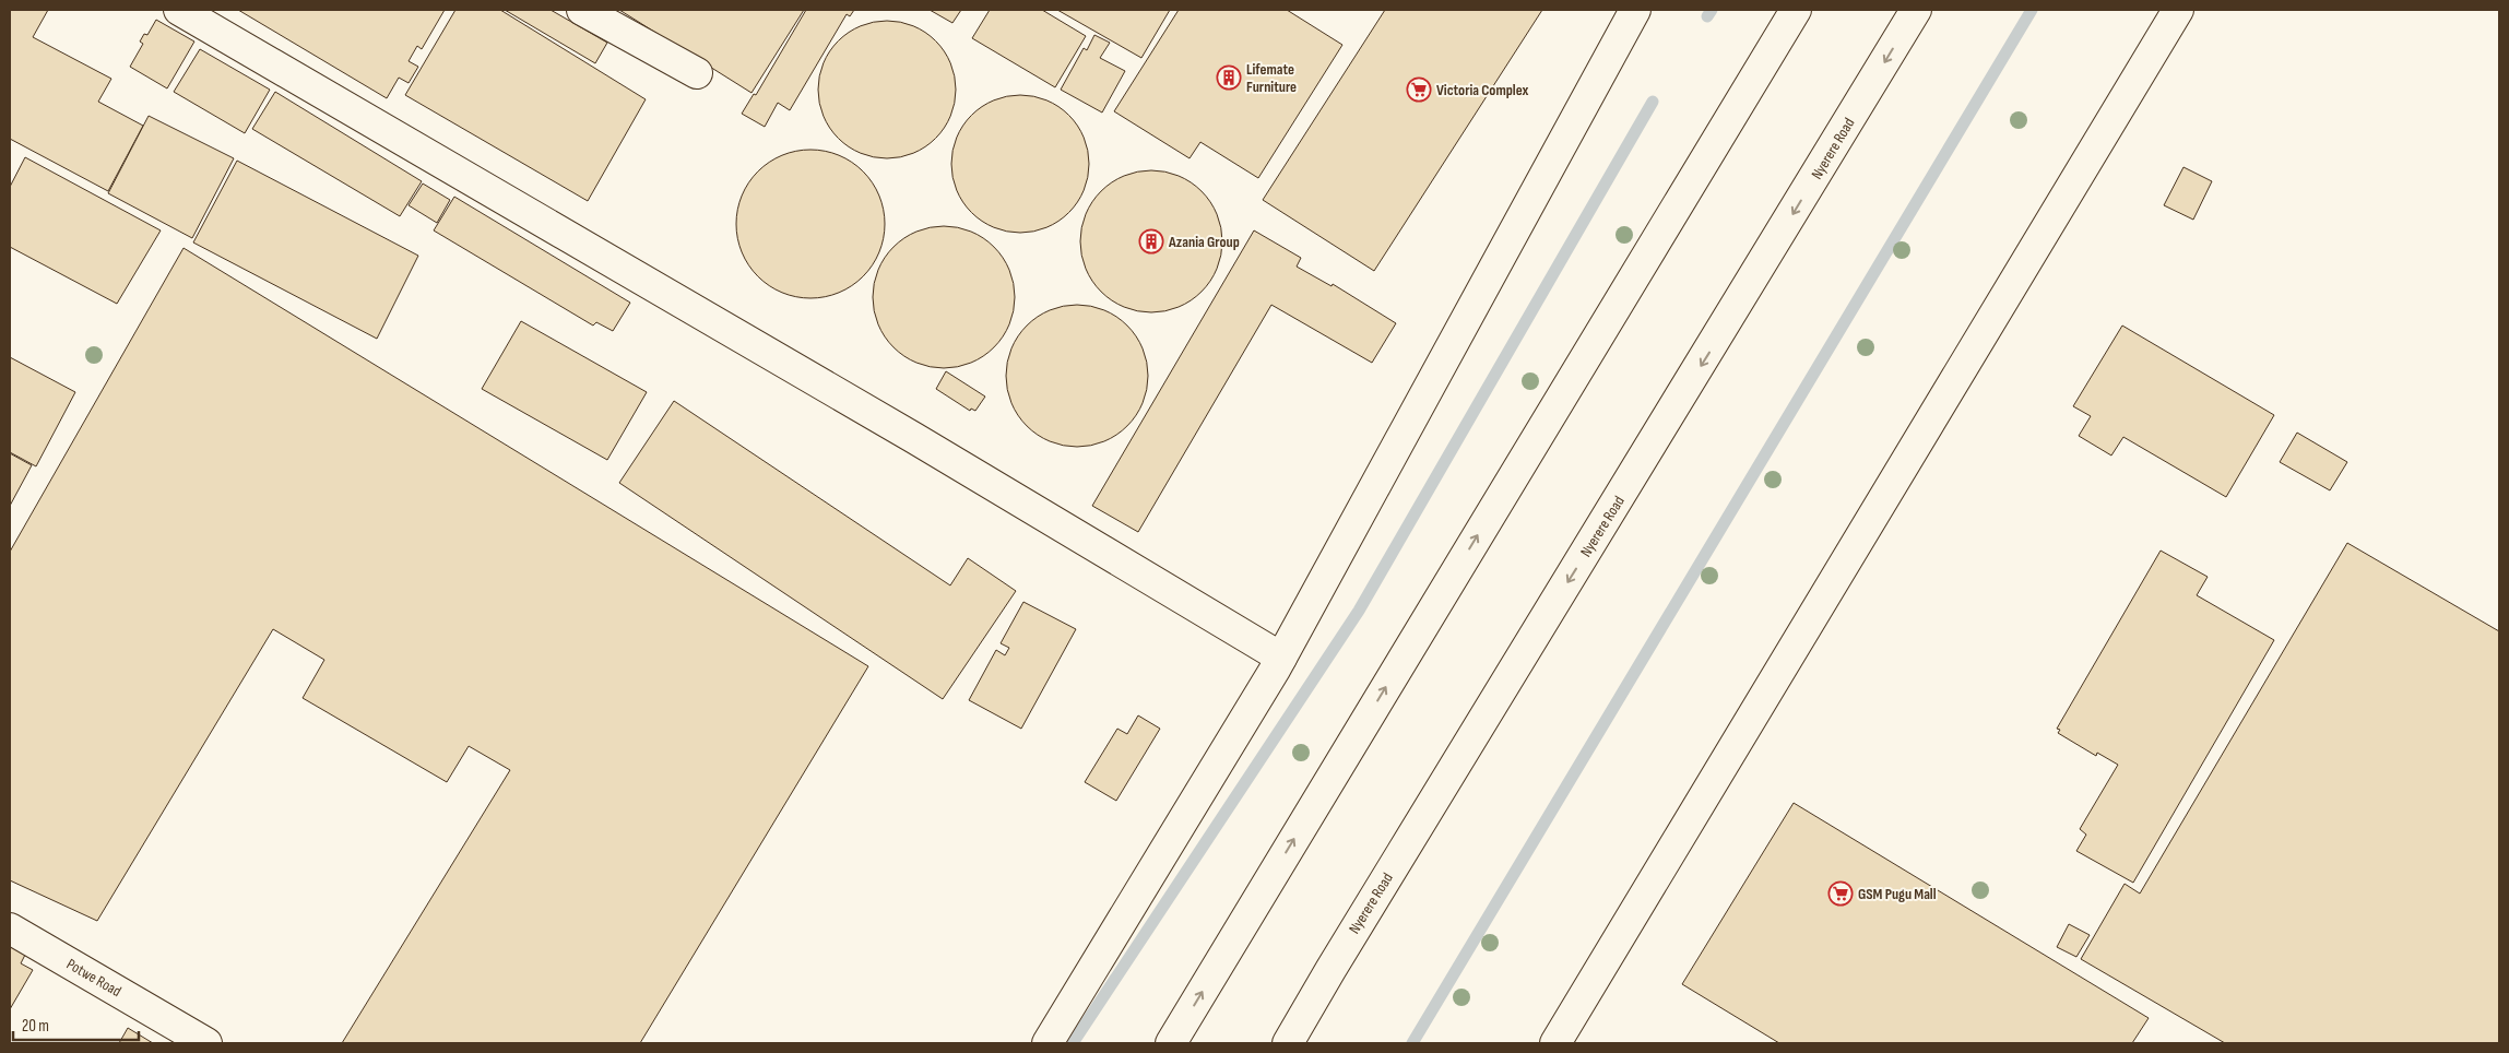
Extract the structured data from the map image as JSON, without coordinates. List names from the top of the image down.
{
  "streets": {
    "main road": ["Nyerere Road", "Potwe Road"]
  },
  "places": {
    "building": ["Lifemate Furniture", "Azania Group"],
    "supermarket": ["Victoria Complex", "GSM Pugu Mall"]
  },
  "scale_bar": "20 m"
}
